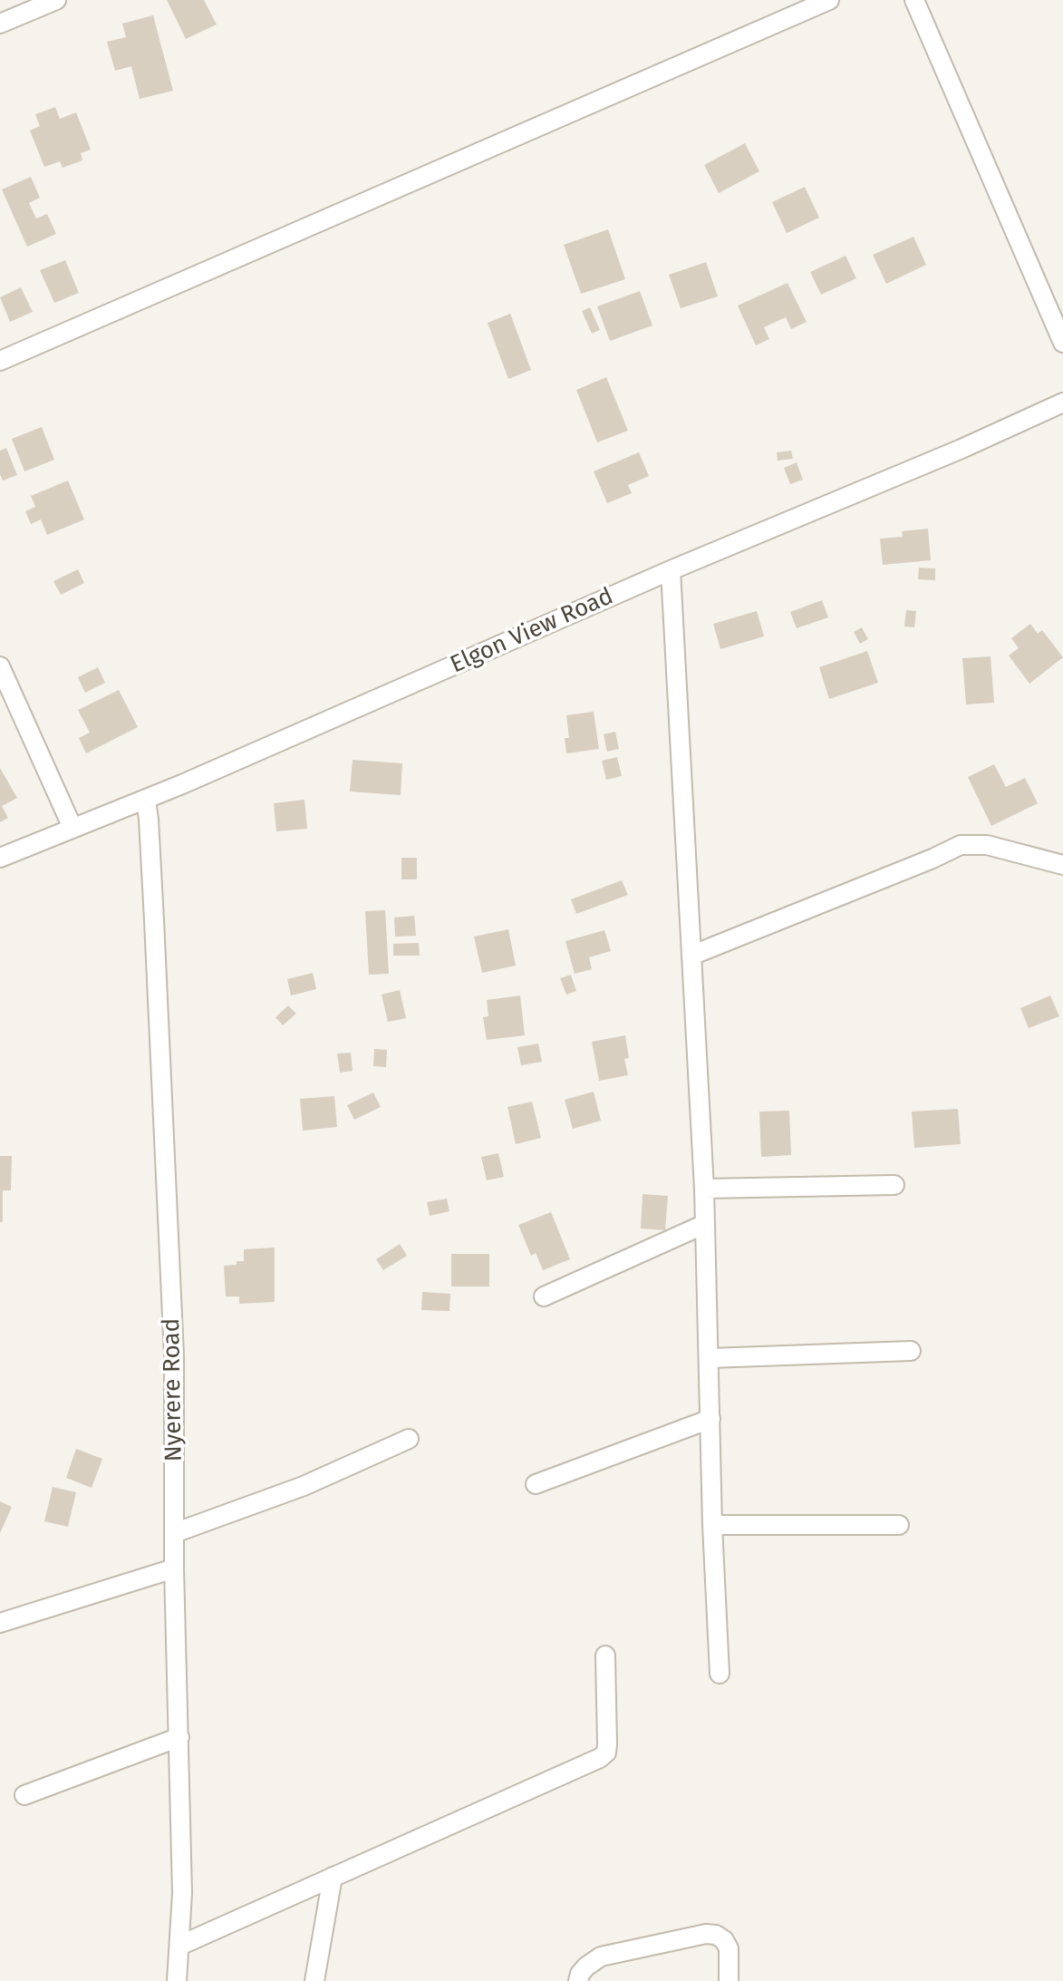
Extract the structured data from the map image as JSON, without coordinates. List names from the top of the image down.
{
  "streets": {
    "street": ["Elgon View Road", "Nyerere Road"]
  },
  "crossings": [
    ["Elgon View Road", "Nyerere Road"]
  ]
}
